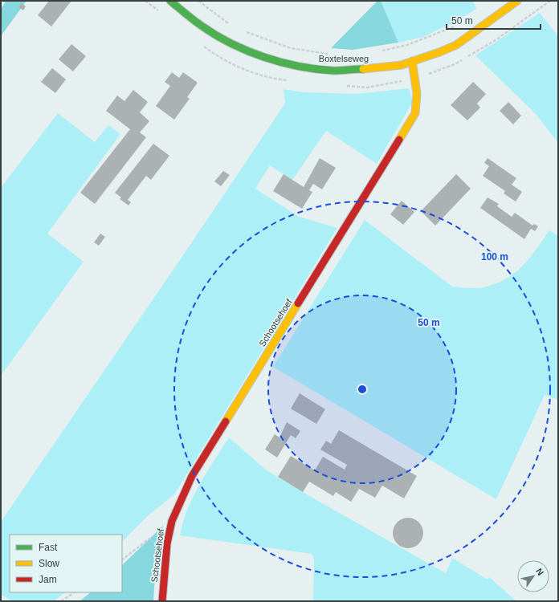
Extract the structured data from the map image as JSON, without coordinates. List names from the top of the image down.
{
  "streets": {
    "street": ["Boxtelseweg", "Schootsehoef"]
  },
  "crossings": [
    ["Boxtelseweg", "Schootsehoef"]
  ],
  "legend": ["Fast", "Slow", "Jam"],
  "scale_bar": "50 m",
  "north": "top right",
  "rings": ["100 m", "50 m"]
}
